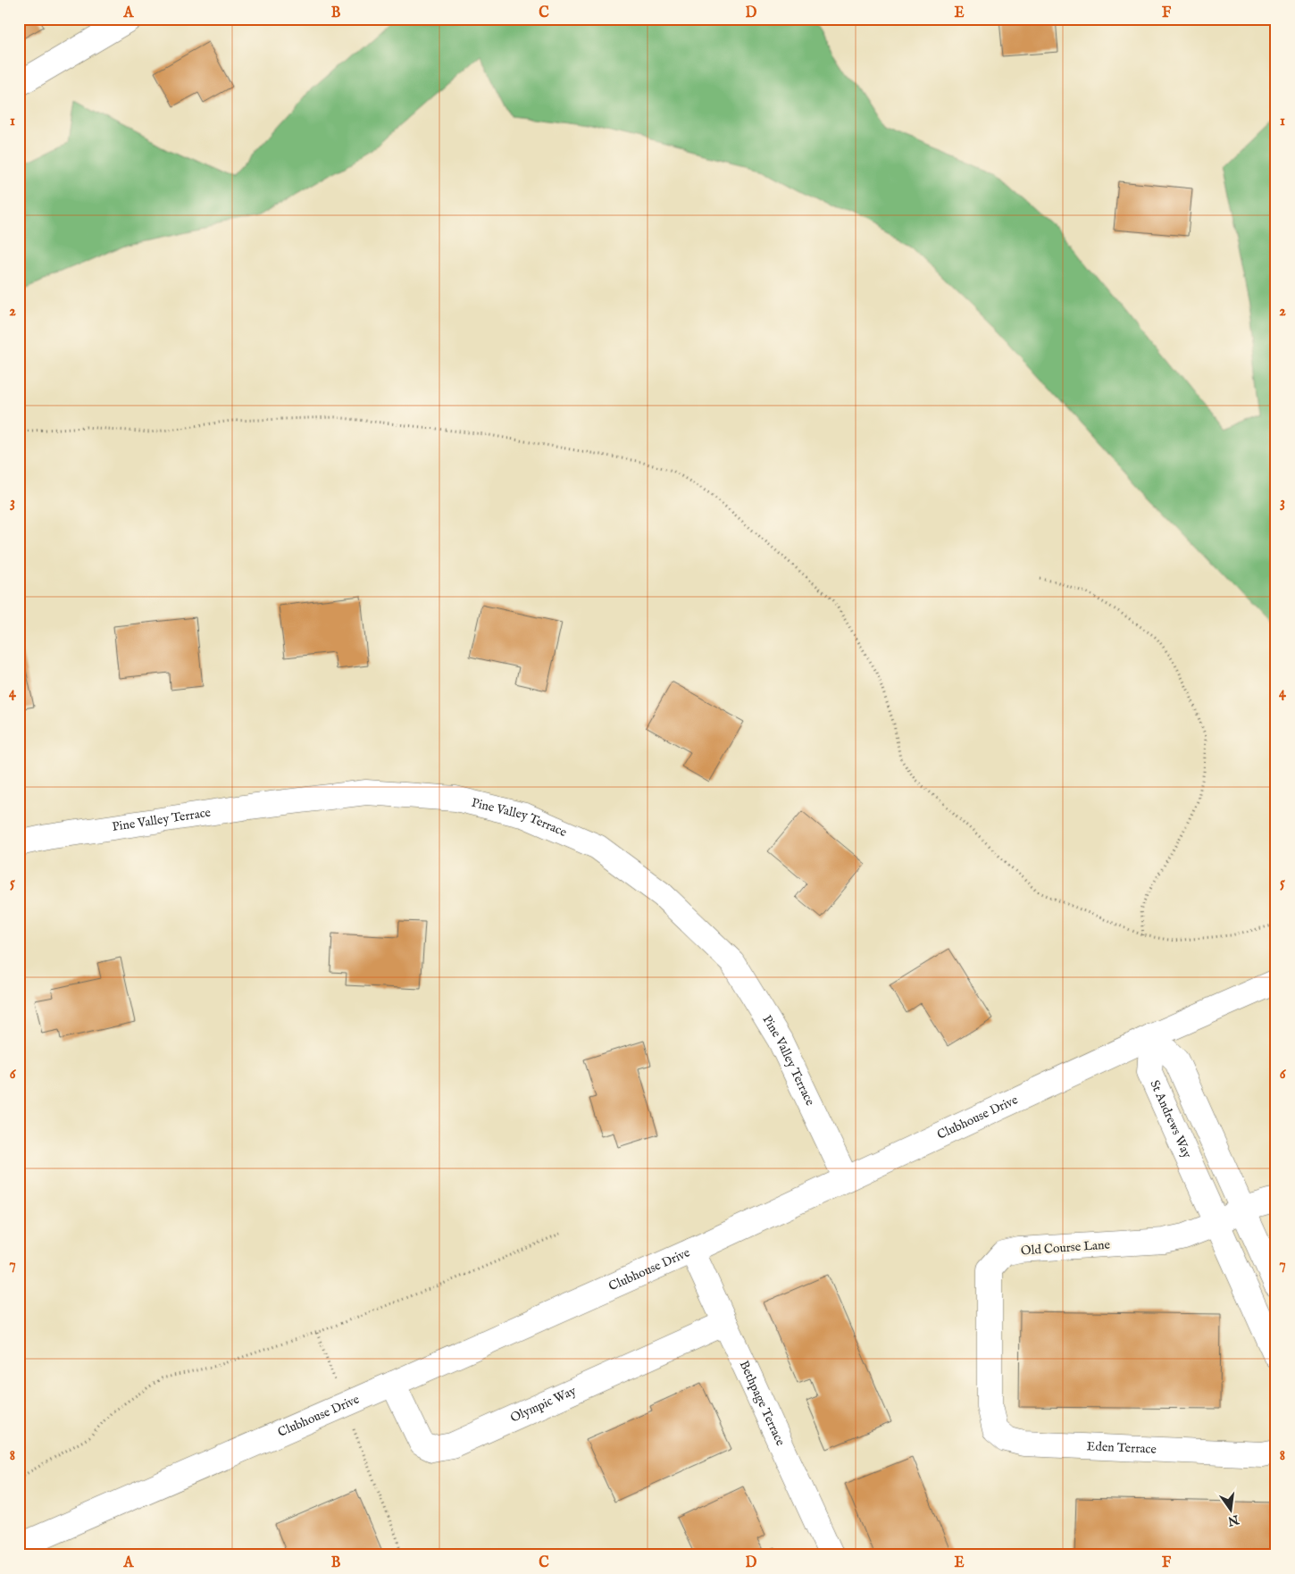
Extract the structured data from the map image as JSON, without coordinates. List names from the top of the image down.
{
  "streets": {
    "street": [
      "Pine Valley Terrace",
      "Clubhouse Drive",
      "St Andrews Way",
      "Old Course Lane",
      "Bethpage Terrace",
      "Olympic Way",
      "Eden Terrace"
    ]
  },
  "crossings": [
    ["Pine Valley Terrace", "Clubhouse Drive"],
    ["Clubhouse Drive", "St Andrews Way"],
    ["Clubhouse Drive", "Bethpage Terrace"],
    ["Clubhouse Drive", "Olympic Way"],
    ["St Andrews Way", "Old Course Lane"],
    ["Old Course Lane", "Eden Terrace"],
    ["Bethpage Terrace", "Olympic Way"]
  ],
  "north": "bottom",
  "grid": {
    "columns": [
      "A",
      "B",
      "C",
      "D",
      "E",
      "F"
    ],
    "rows": [
      "1",
      "2",
      "3",
      "4",
      "5",
      "6",
      "7",
      "8"
    ]
  }
}
